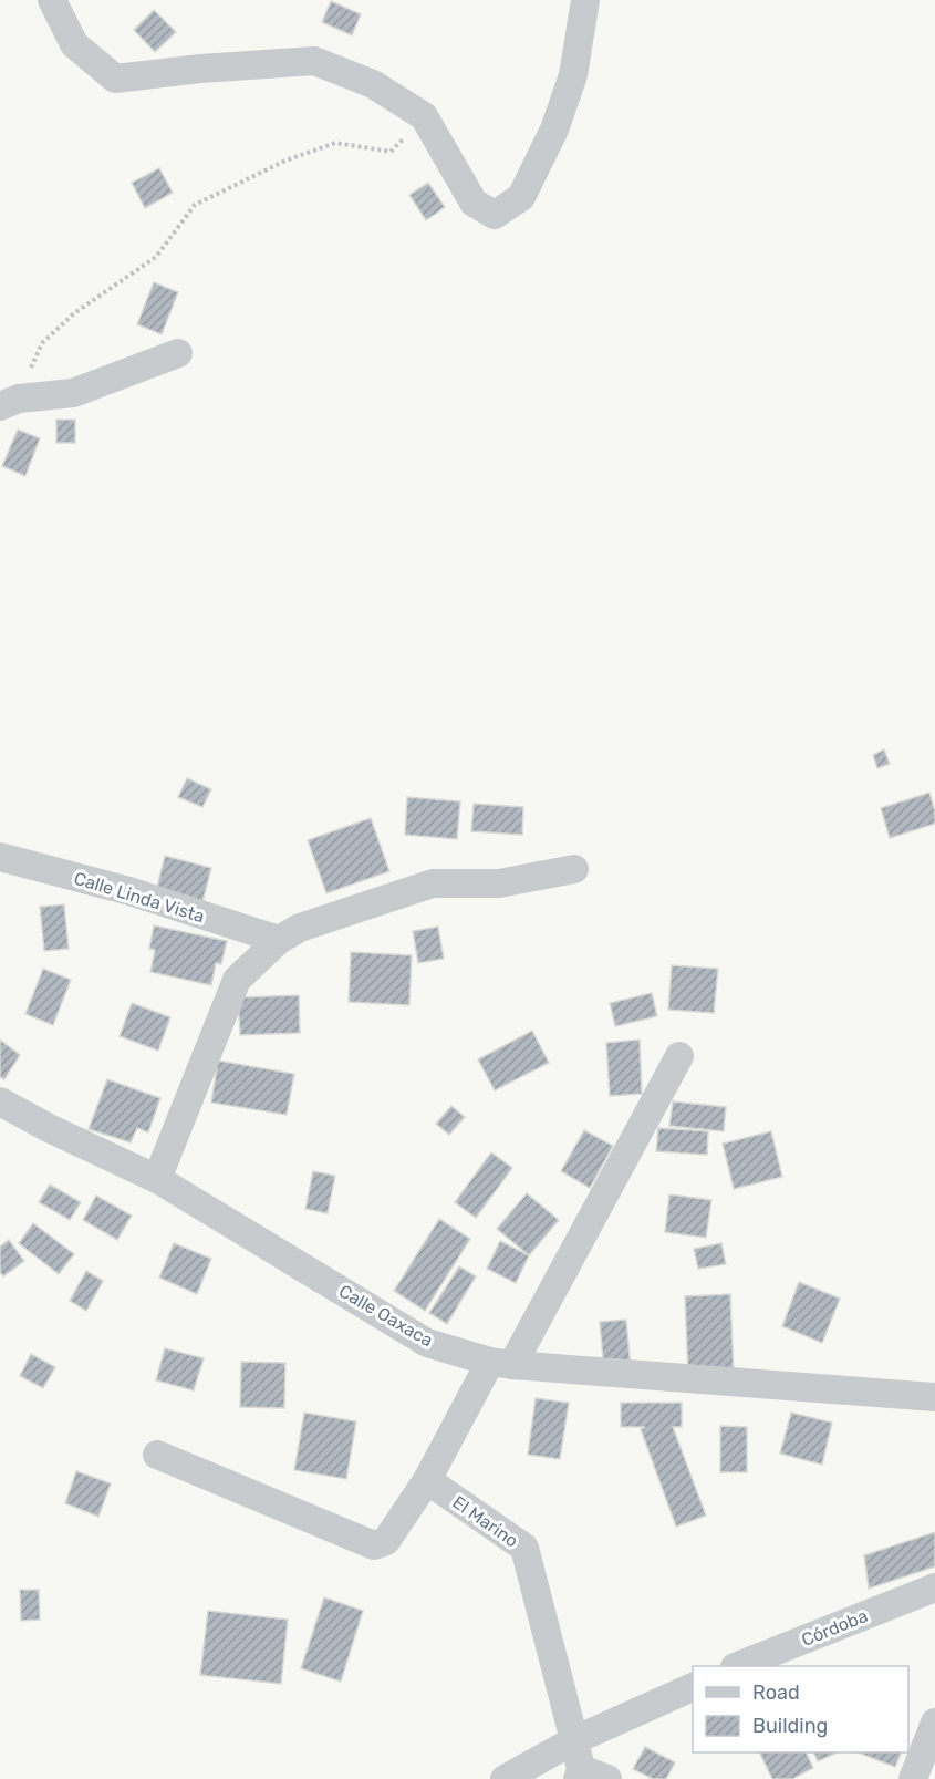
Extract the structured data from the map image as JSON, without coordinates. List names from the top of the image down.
{
  "streets": {
    "street": [
      "Calle Linda Vista",
      "Calle Oaxaca",
      "El Marino",
      "Córdoba"
    ]
  },
  "legend": ["Road", "Building"]
}
